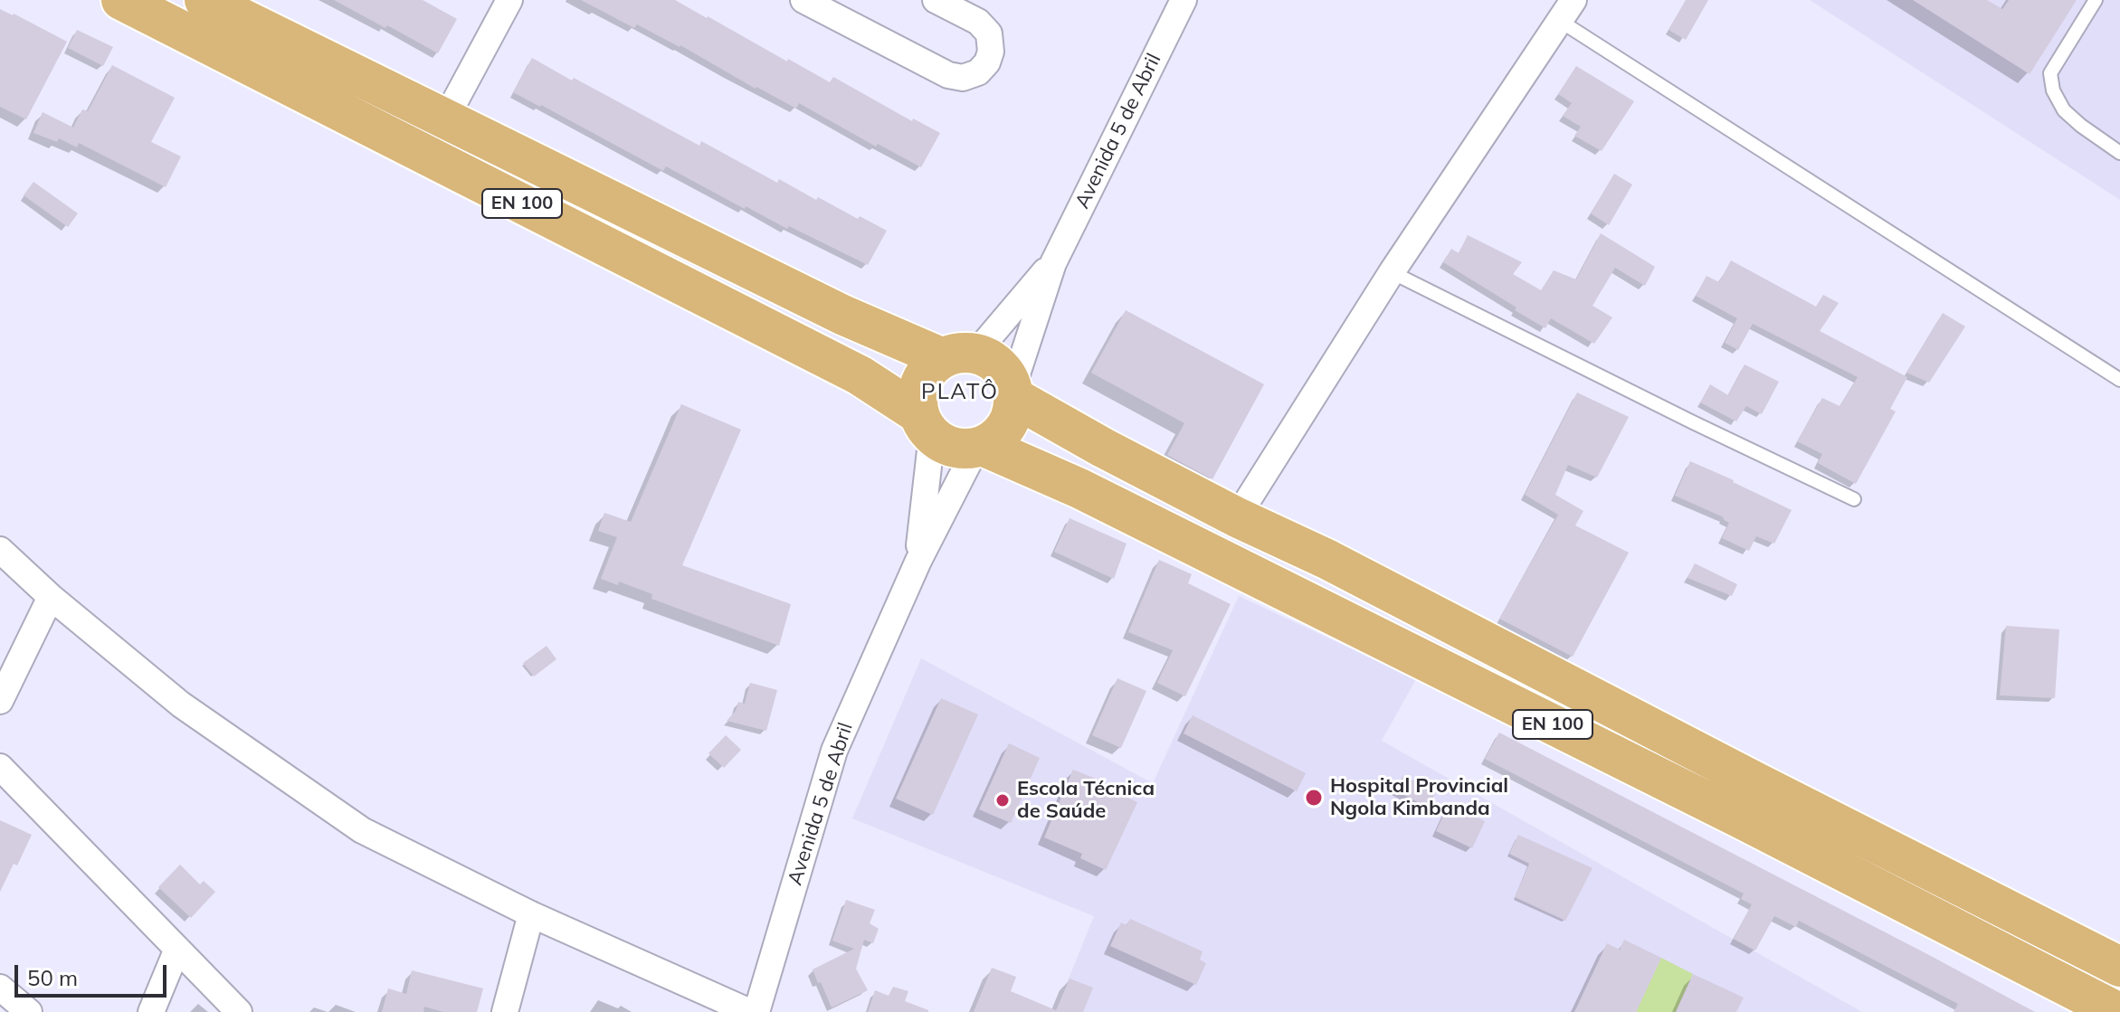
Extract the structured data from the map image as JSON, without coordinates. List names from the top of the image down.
{
  "streets": {
    "main road": ["EN 100"],
    "street": ["Avenida 5 de Abril"]
  },
  "crossings": [
    ["Avenida 5 de Abril", "EN 100"]
  ],
  "districts": ["PLATÔ"],
  "places": ["Hospital Provincial Ngola Kimbanda", "Escola Técnica de Saúde"],
  "scale_bar": "50 m"
}
